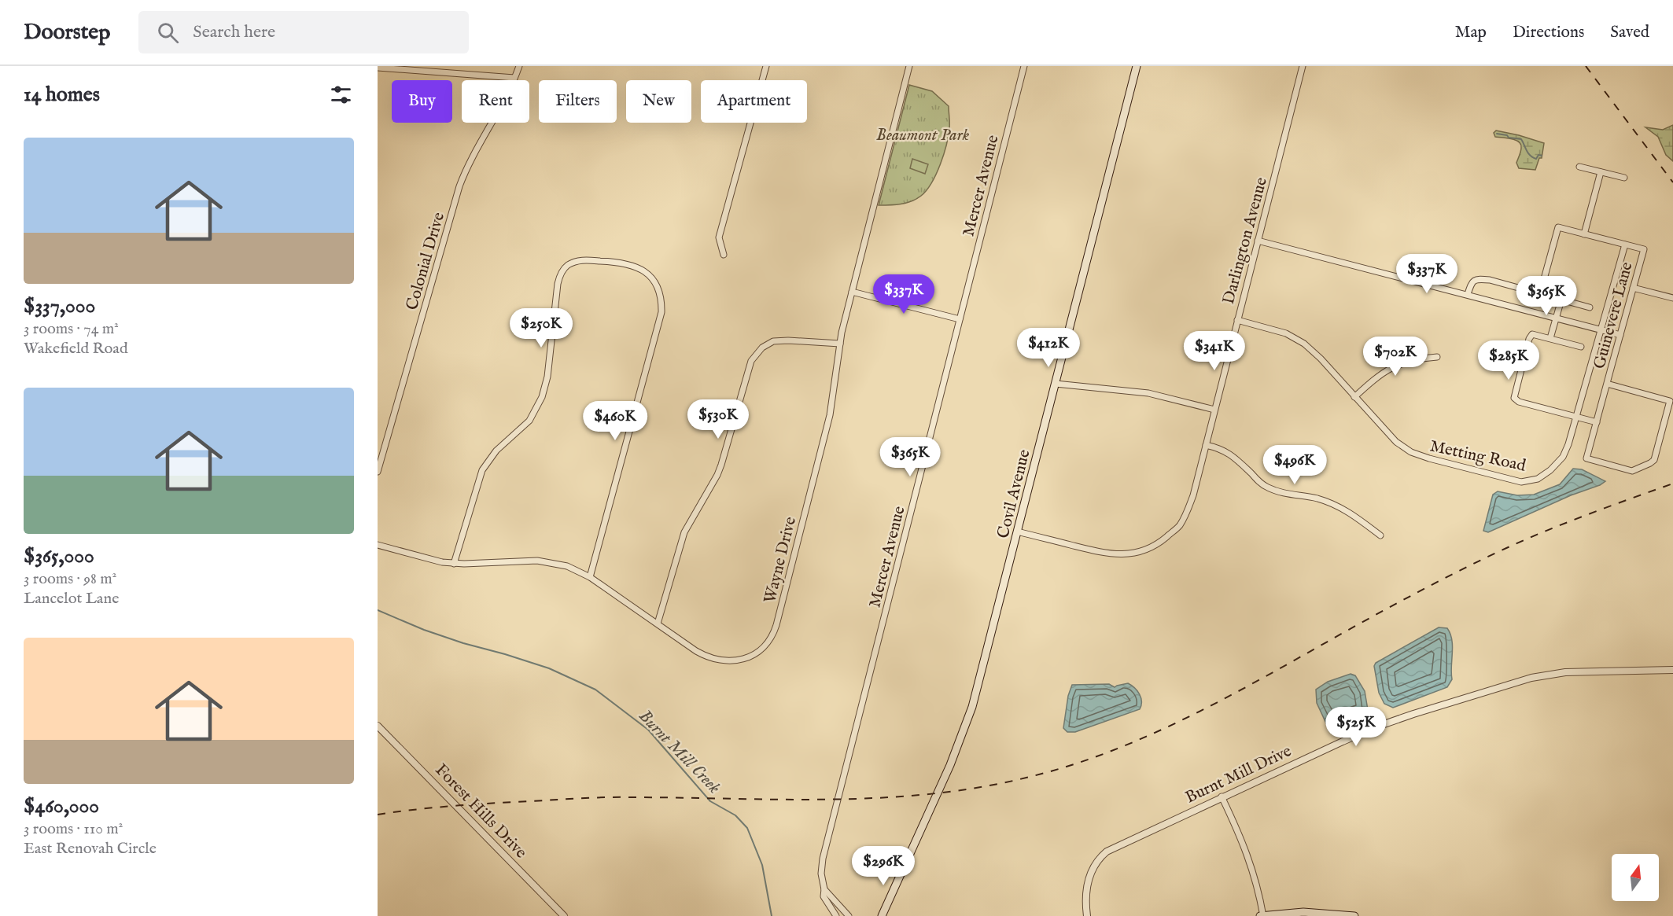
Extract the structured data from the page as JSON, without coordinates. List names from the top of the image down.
{
  "streets": {
    "main road": ["Covil Avenue"],
    "street": [
      "Mercer Avenue",
      "Darlington Avenue",
      "Colonial Drive",
      "Guinevere Lane",
      "Metting Road",
      "Wayne Drive",
      "Burnt Mill Drive",
      "Forest Hills Drive"
    ]
  },
  "crossings": [
    ["Darlington Avenue", "Metting Road"],
    ["Darlington Avenue", "Covil Avenue"],
    ["Guinevere Lane", "Metting Road"]
  ],
  "water": ["Burnt Mill Creek"],
  "parks": ["Beaumont Park"],
  "north": "top",
  "page": {
    "header": "Doorstep",
    "search": "Search here",
    "nav": ["Map", "Directions", "Saved"],
    "heading": "14 homes",
    "chip": [
      "Buy",
      "Rent",
      "Filters",
      "New",
      "Apartment"
    ],
    "list": [
      {
        "name": "$337,000",
        "note": "3 rooms · 74 m² · Wakefield Road"
      },
      {
        "name": "$365,000",
        "note": "3 rooms · 98 m² · Lancelot Lane"
      },
      {
        "name": "$460,000",
        "note": "3 rooms · 110 m² · East Renovah Circle"
      }
    ],
    "price": [
      "$337K",
      "$337K",
      "$365K",
      "$250K",
      "$412K",
      "$341K",
      "$702K",
      "$285K",
      "$530K",
      "$460K",
      "$365K",
      "$496K",
      "$525K",
      "$296K"
    ]
  }
}
